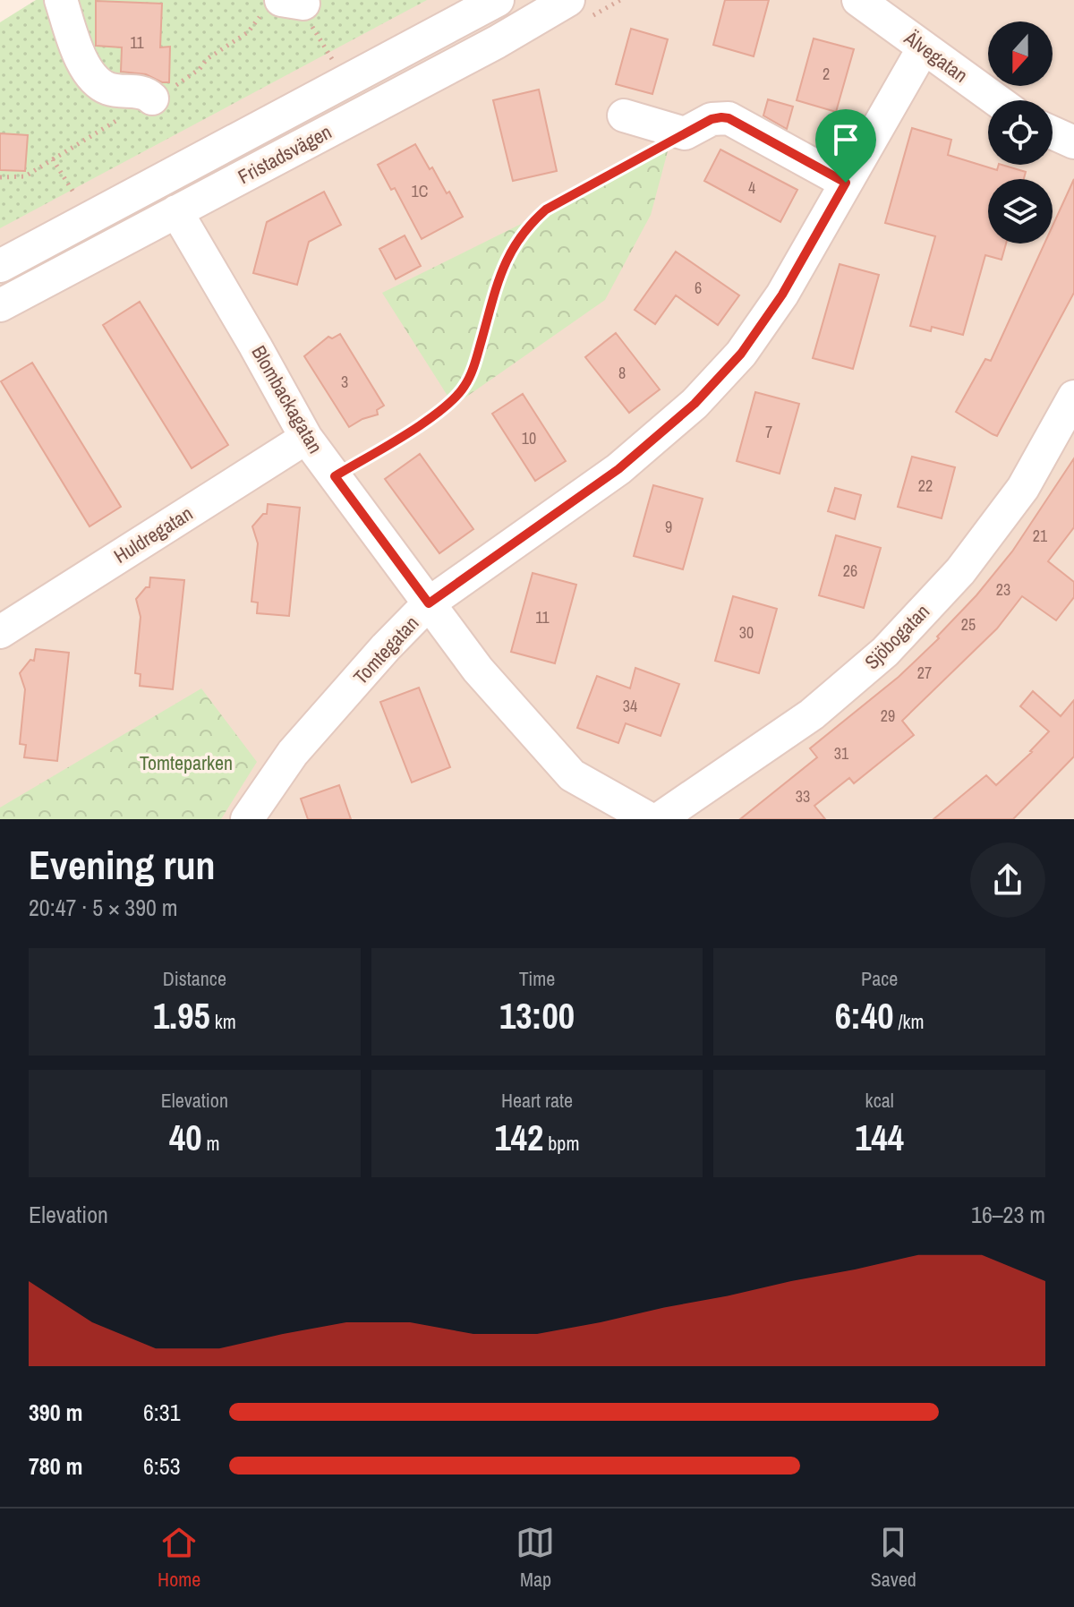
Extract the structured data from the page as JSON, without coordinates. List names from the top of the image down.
{
  "streets": {
    "street": [
      "Älvegatan",
      "Fristadsvägen",
      "Blombackagatan",
      "Huldregatan",
      "Sjöbogatan",
      "Tomtegatan"
    ]
  },
  "crossings": [
    ["Älvegatan", "Tomtegatan"],
    ["Fristadsvägen", "Blombackagatan"],
    ["Blombackagatan", "Huldregatan"],
    ["Blombackagatan", "Tomtegatan"]
  ],
  "parks": ["Tomteparken"],
  "house_numbers": [
    "11",
    "2",
    "4",
    "1C",
    "6",
    "8",
    "3",
    "7",
    "10",
    "22",
    "9",
    "21",
    "26",
    "23",
    "11",
    "25",
    "30",
    "27",
    "34",
    "29",
    "31",
    "33"
  ],
  "north": "bottom",
  "page": {
    "heading": ["Evening run", "20:47 · 5 × 390 m"],
    "stats": [
      ["Distance", "1.95 km"],
      ["Time", "13:00"],
      ["Pace", "6:40 /km"],
      ["Elevation", "40 m"],
      ["Heart rate", "142 bpm"],
      ["kcal", "144"]
    ],
    "chart": ["Elevation", "16–23 m"],
    "list": [
      {
        "name": "390 m",
        "note": "6:31"
      },
      {
        "name": "780 m",
        "note": "6:53"
      }
    ],
    "tabs": ["Home", "Map", "Saved"]
  }
}
